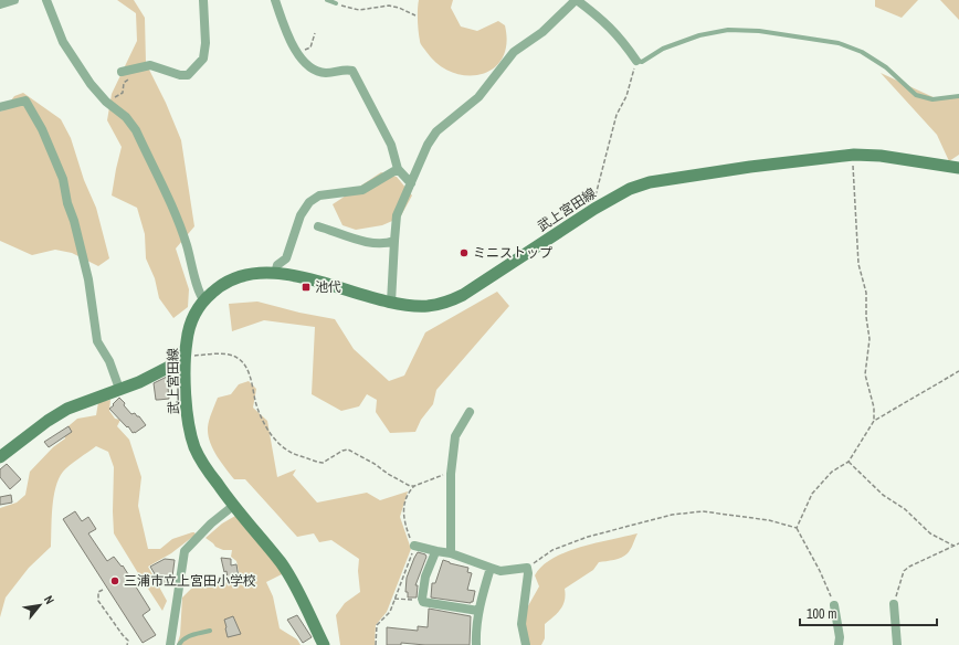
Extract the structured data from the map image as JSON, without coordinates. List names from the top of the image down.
{
  "streets": {
    "main road": ["武上宮田線"]
  },
  "places": {
    "other": ["ミニストップ", "三浦市立上宮田小学校"],
    "transit": ["池代"]
  },
  "scale_bar": "100 m",
  "north": "top right"
}
